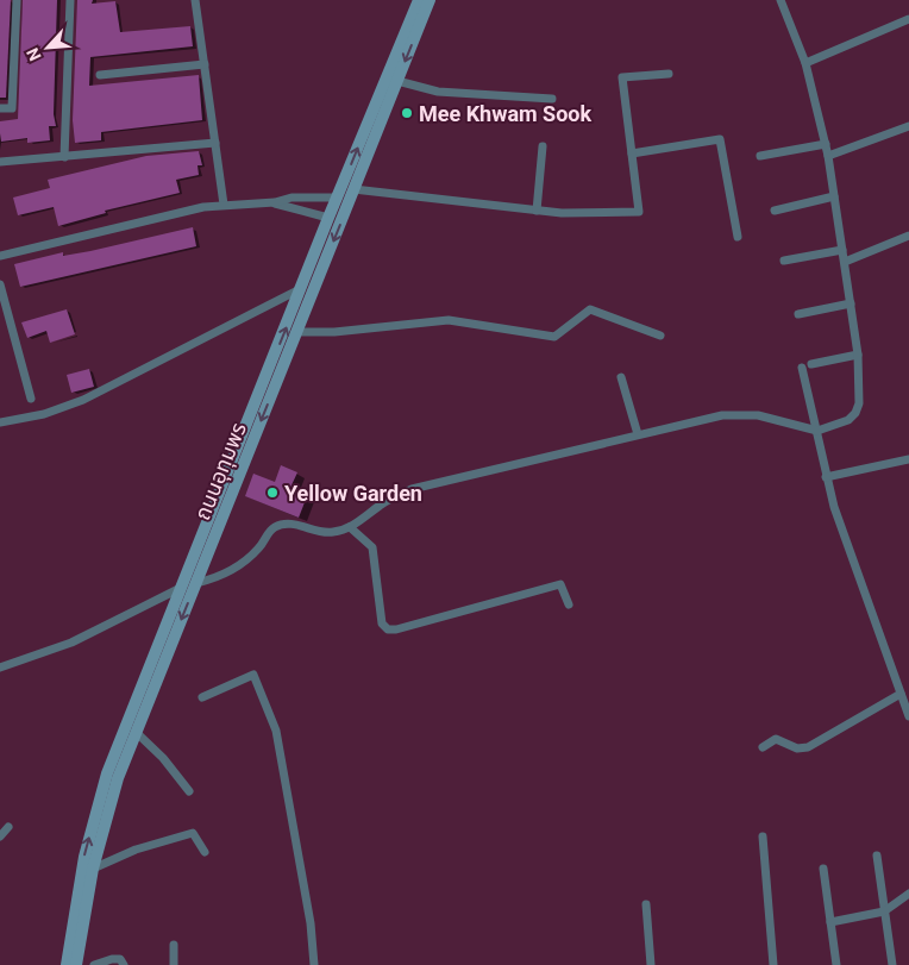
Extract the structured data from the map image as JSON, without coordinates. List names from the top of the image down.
{
  "streets": {
    "street": ["ถนนอุทุมพร"]
  },
  "places": ["Mee Khwam Sook", "Yellow Garden"],
  "north": "bottom left"
}
